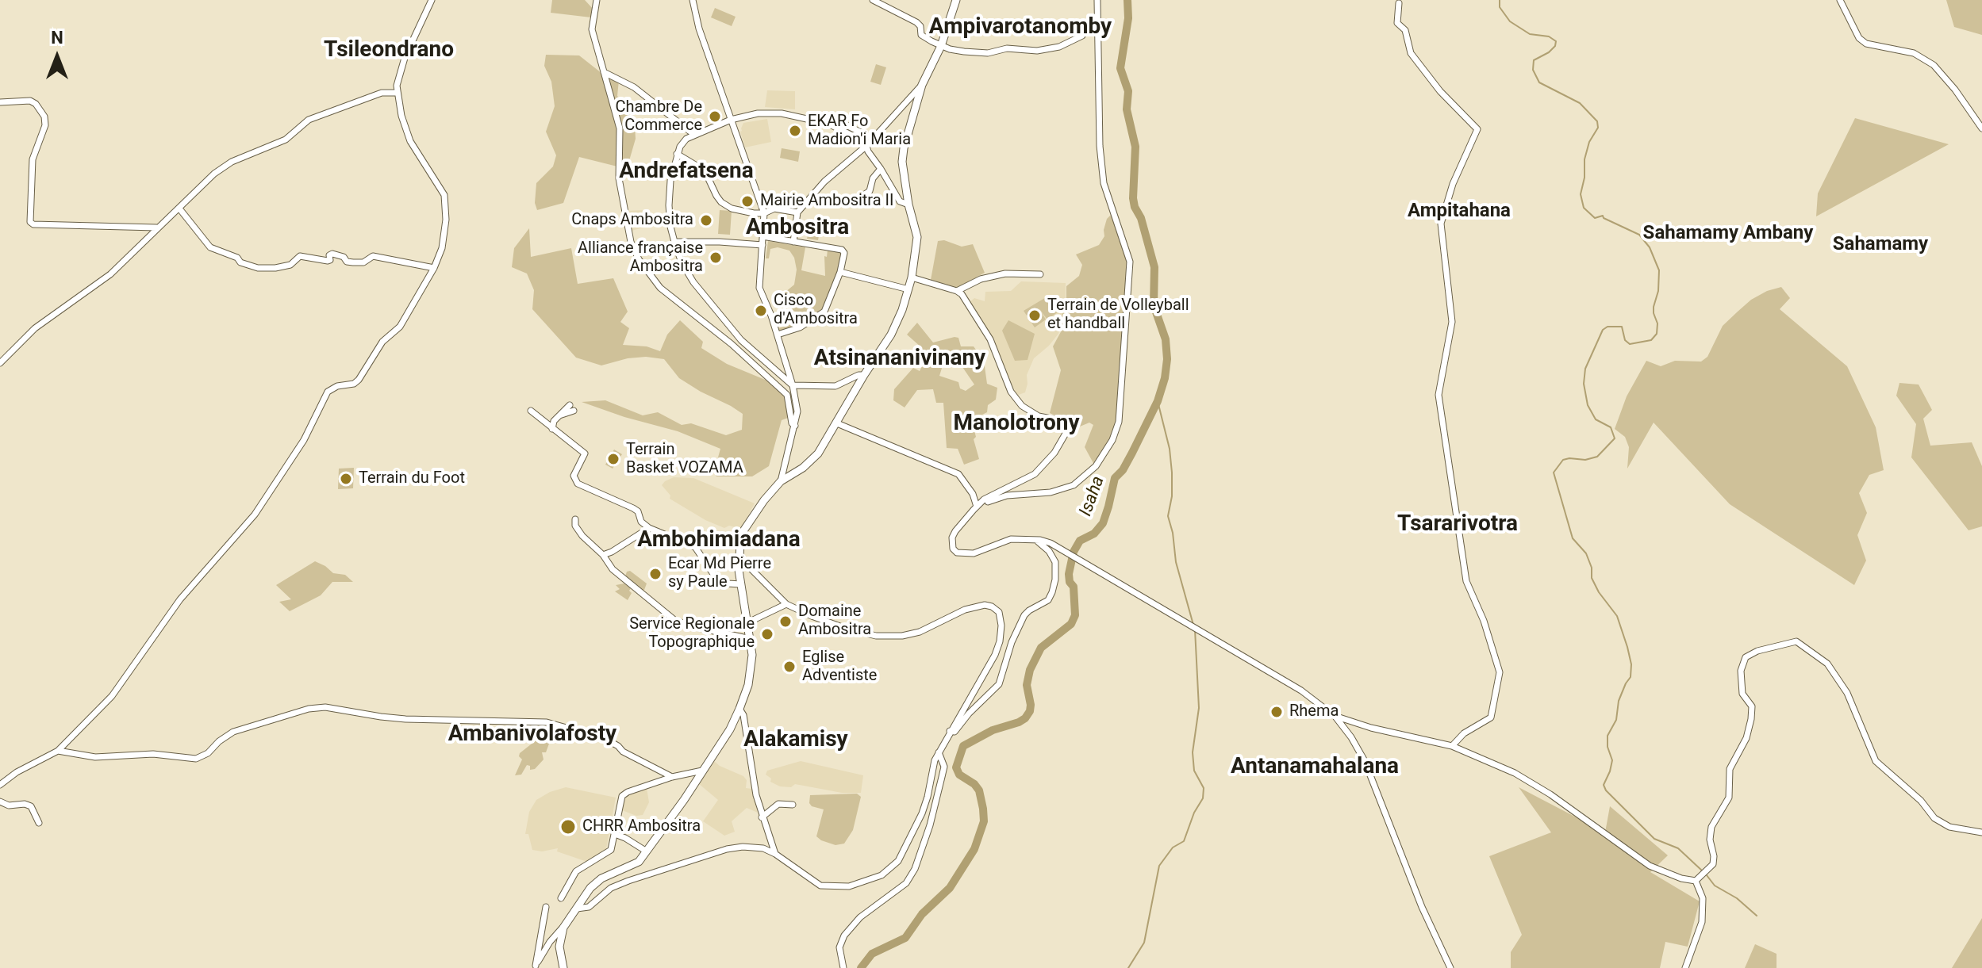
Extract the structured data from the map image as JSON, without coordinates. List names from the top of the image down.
{
  "districts": [
    "Ampivarotanomby",
    "Tsileondrano",
    "Andrefatsena",
    "Ampitahana",
    "Ambositra",
    "Sahamamy Ambany",
    "Sahamamy",
    "Atsinananivinany",
    "Manolotrony",
    "Tsararivotra",
    "Ambohimiadana",
    "Ambanivolafosty",
    "Alakamisy",
    "Antanamahalana"
  ],
  "water": ["Isaha"],
  "places": [
    "Chambre De Commerce",
    "EKAR Fo Madion'i Maria",
    "Mairie Ambositra II",
    "Cnaps Ambositra",
    "Alliance française Ambositra",
    "Cisco d'Ambositra",
    "Terrain de Volleyball et handball",
    "Terrain Basket VOZAMA",
    "Terrain du Foot",
    "Ecar Md Pierre sy Paule",
    "Domaine Ambositra",
    "Service Regionale Topographique",
    "Eglise Adventiste",
    "Rhema",
    "CHRR Ambositra"
  ],
  "north": "top"
}
